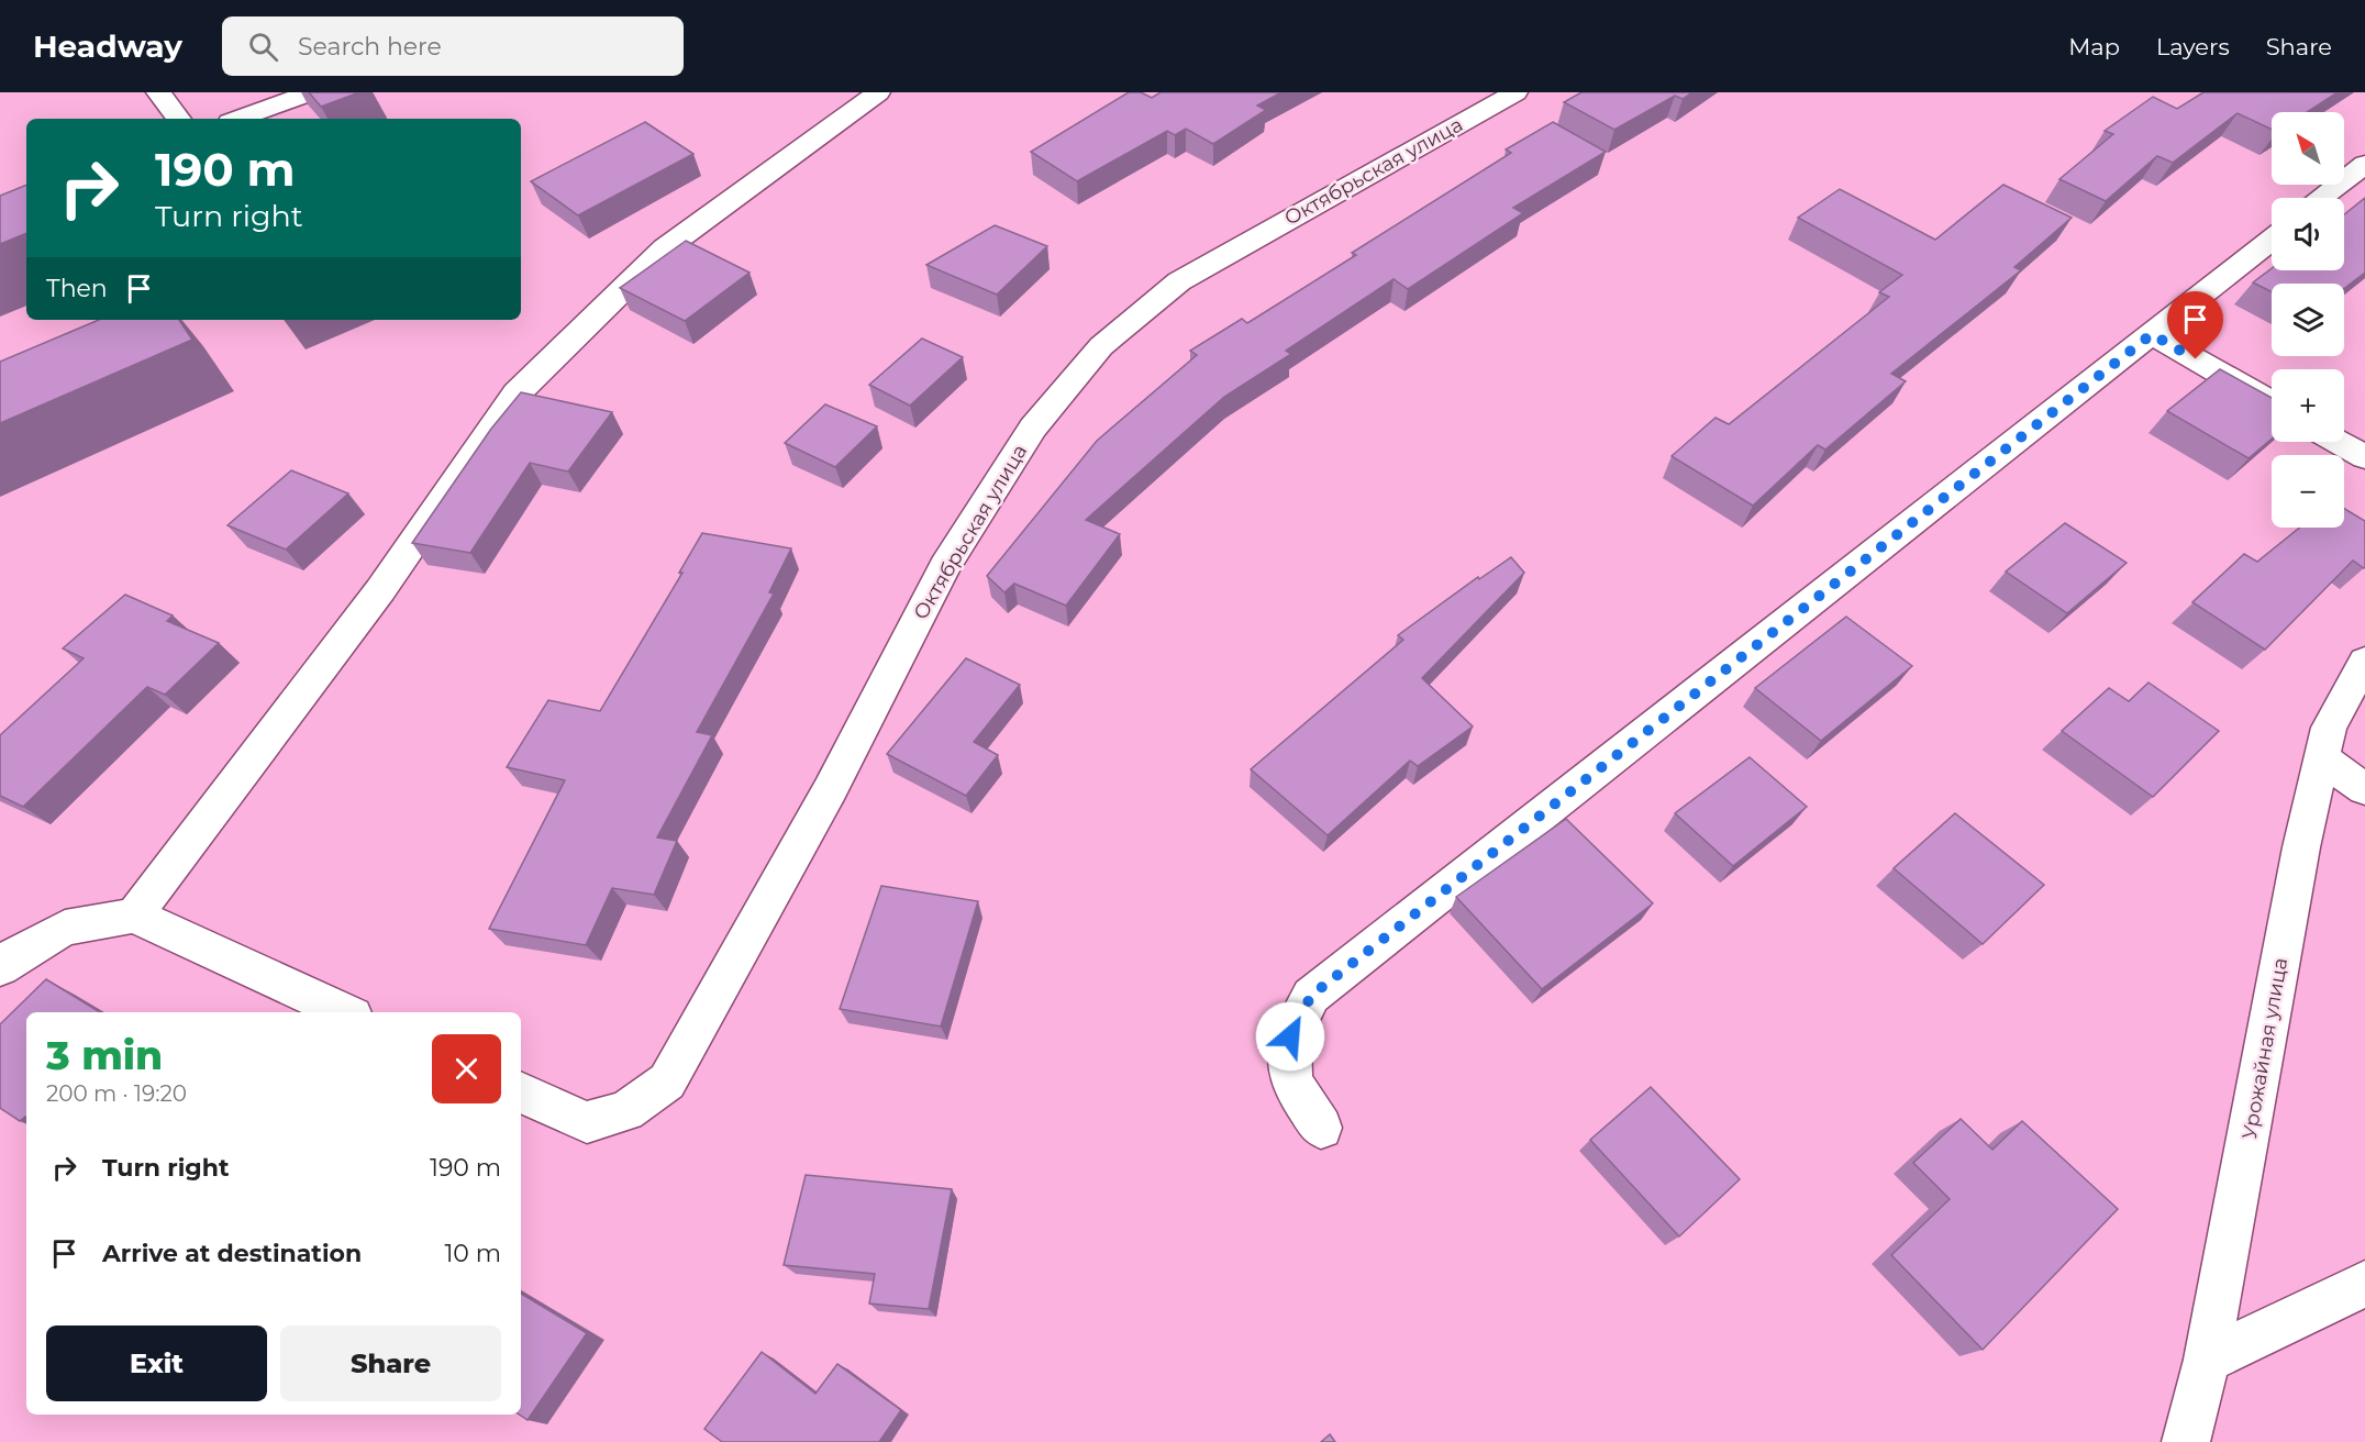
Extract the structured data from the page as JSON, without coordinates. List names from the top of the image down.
{
  "streets": {
    "street": ["Октябрьская улица", "Урожайная улица"]
  },
  "north": "top left",
  "page": {
    "header": "Headway",
    "search": "Search here",
    "nav": ["Map", "Layers", "Share"],
    "map_buttons": ["+", "−"],
    "turn": ["190 m", "Turn right"],
    "then": "Then",
    "heading": ["3 min", "200 m · 19:20"],
    "list": [
      {
        "name": "Turn right",
        "value": "190 m"
      },
      {
        "name": "Arrive at destination",
        "value": "10 m"
      }
    ],
    "buttons": ["Exit", "Share"]
  }
}
